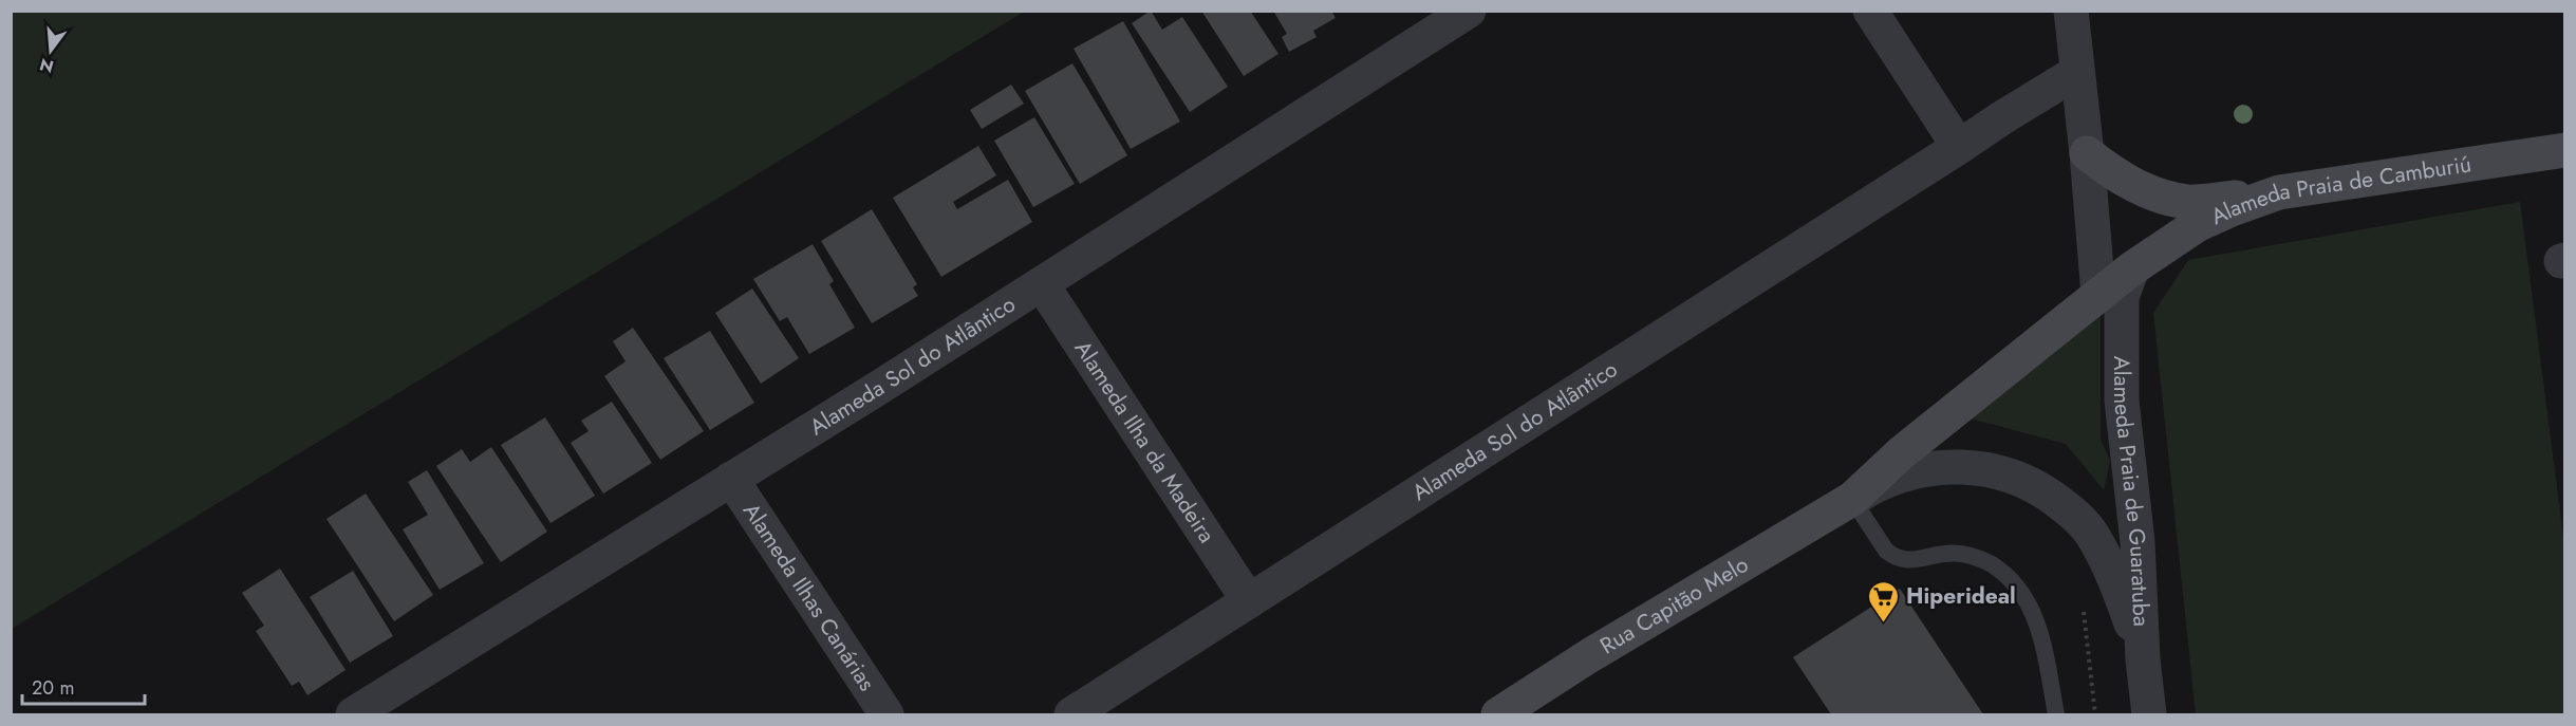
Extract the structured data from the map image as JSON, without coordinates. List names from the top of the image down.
{
  "streets": {
    "main road": ["Alameda Praia de Camburiú", "Rua Capitão Melo"],
    "street": [
      "Alameda Sol do Atlântico",
      "Alameda Ilha da Madeira",
      "Alameda Praia de Guaratuba",
      "Alameda Ilhas Canárias"
    ]
  },
  "crossings": [
    ["Alameda Praia de Camburiú", "Alameda Praia de Guaratuba"],
    ["Alameda Praia de Camburiú", "Rua Capitão Melo"],
    ["Alameda Sol do Atlântico", "Alameda Ilha da Madeira"],
    ["Alameda Sol do Atlântico", "Alameda Ilhas Canárias"],
    ["Alameda Praia de Guaratuba", "Rua Capitão Melo"]
  ],
  "places": {
    "supermarket": ["Hiperideal"]
  },
  "scale_bar": "20 m",
  "north": "bottom"
}
